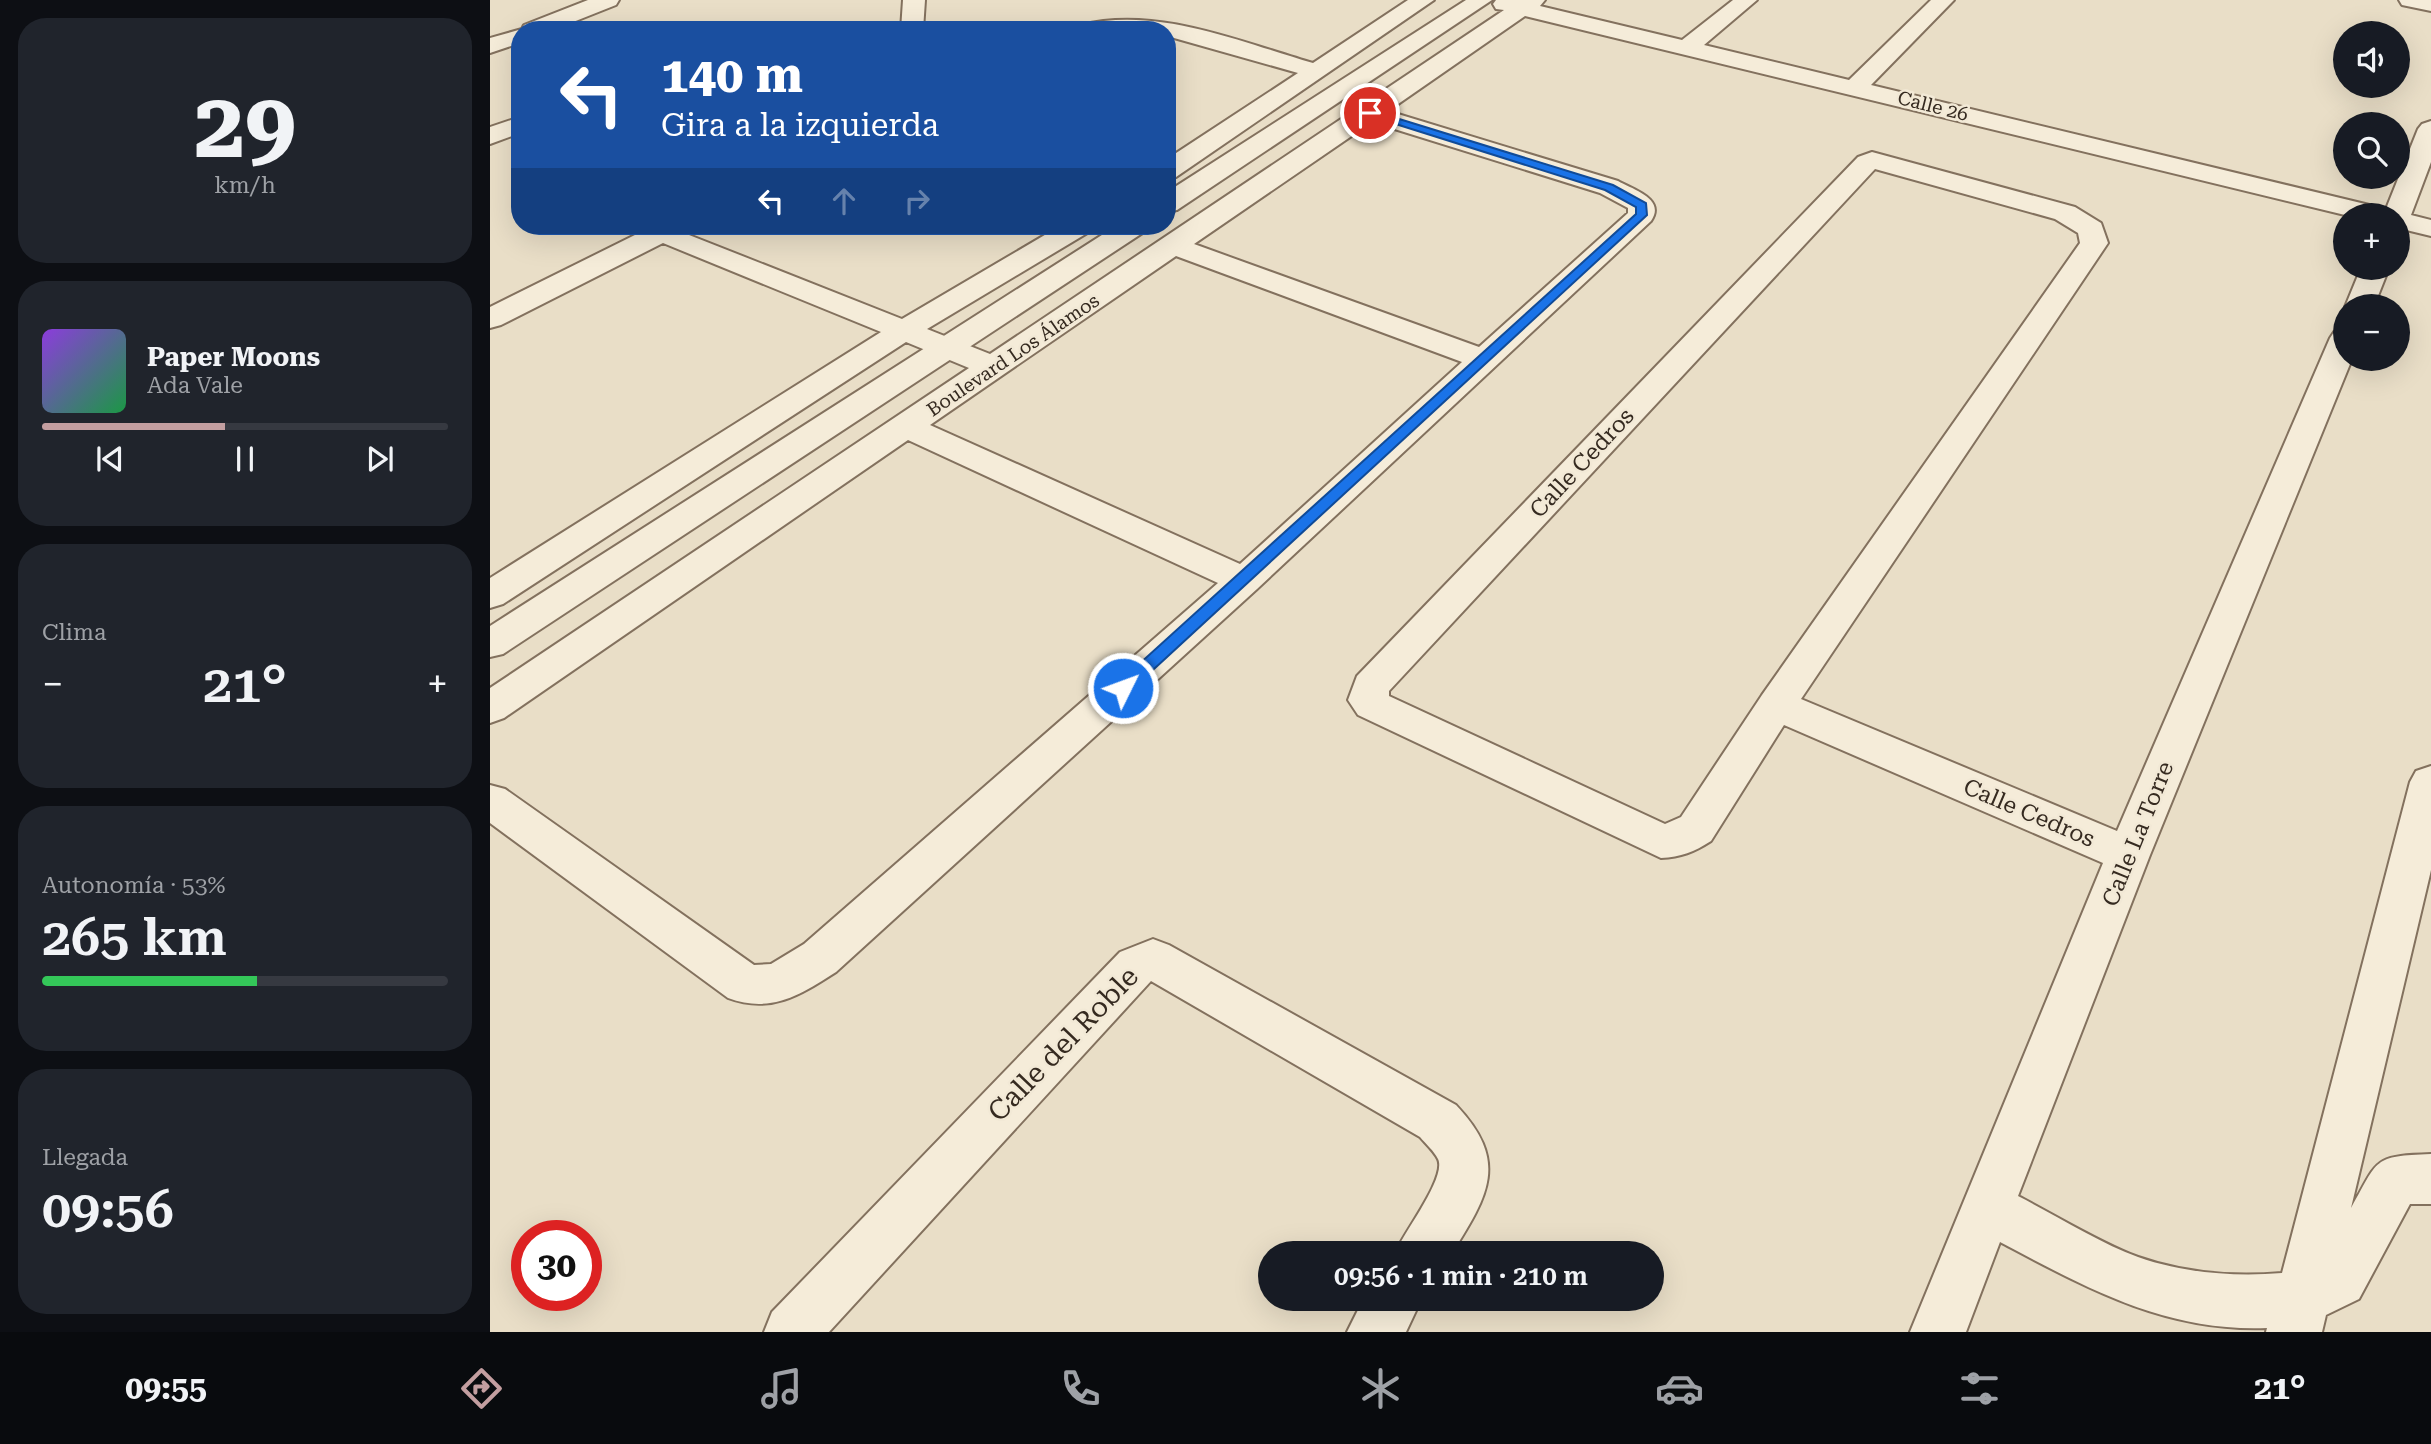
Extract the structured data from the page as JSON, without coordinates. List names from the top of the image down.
{
  "streets": {
    "street": [
      "Calle 26",
      "Boulevard Los Álamos",
      "Calle Cedros",
      "Calle La Torre",
      "Calle del Roble"
    ]
  },
  "crossings": [
    ["Calle 26", "Boulevard Los Álamos"],
    ["Calle Cedros", "Calle La Torre"]
  ],
  "page": {
    "tile": [
      ["29", "km/h"],
      "Clima",
      ["Autonomía · 53%", "265 km"],
      ["Llegada", "09:56"]
    ],
    "map_buttons": ["+", "−"],
    "turn": ["140 m", "Gira a la izquierda"],
    "song": ["Paper Moons", "Ada Vale"],
    "heat": ["−", "21°", "+"],
    "limit": "30",
    "trip": "09:56 · 1 min · 210 m",
    "tabs": ["09:55", "21°"]
  }
}
